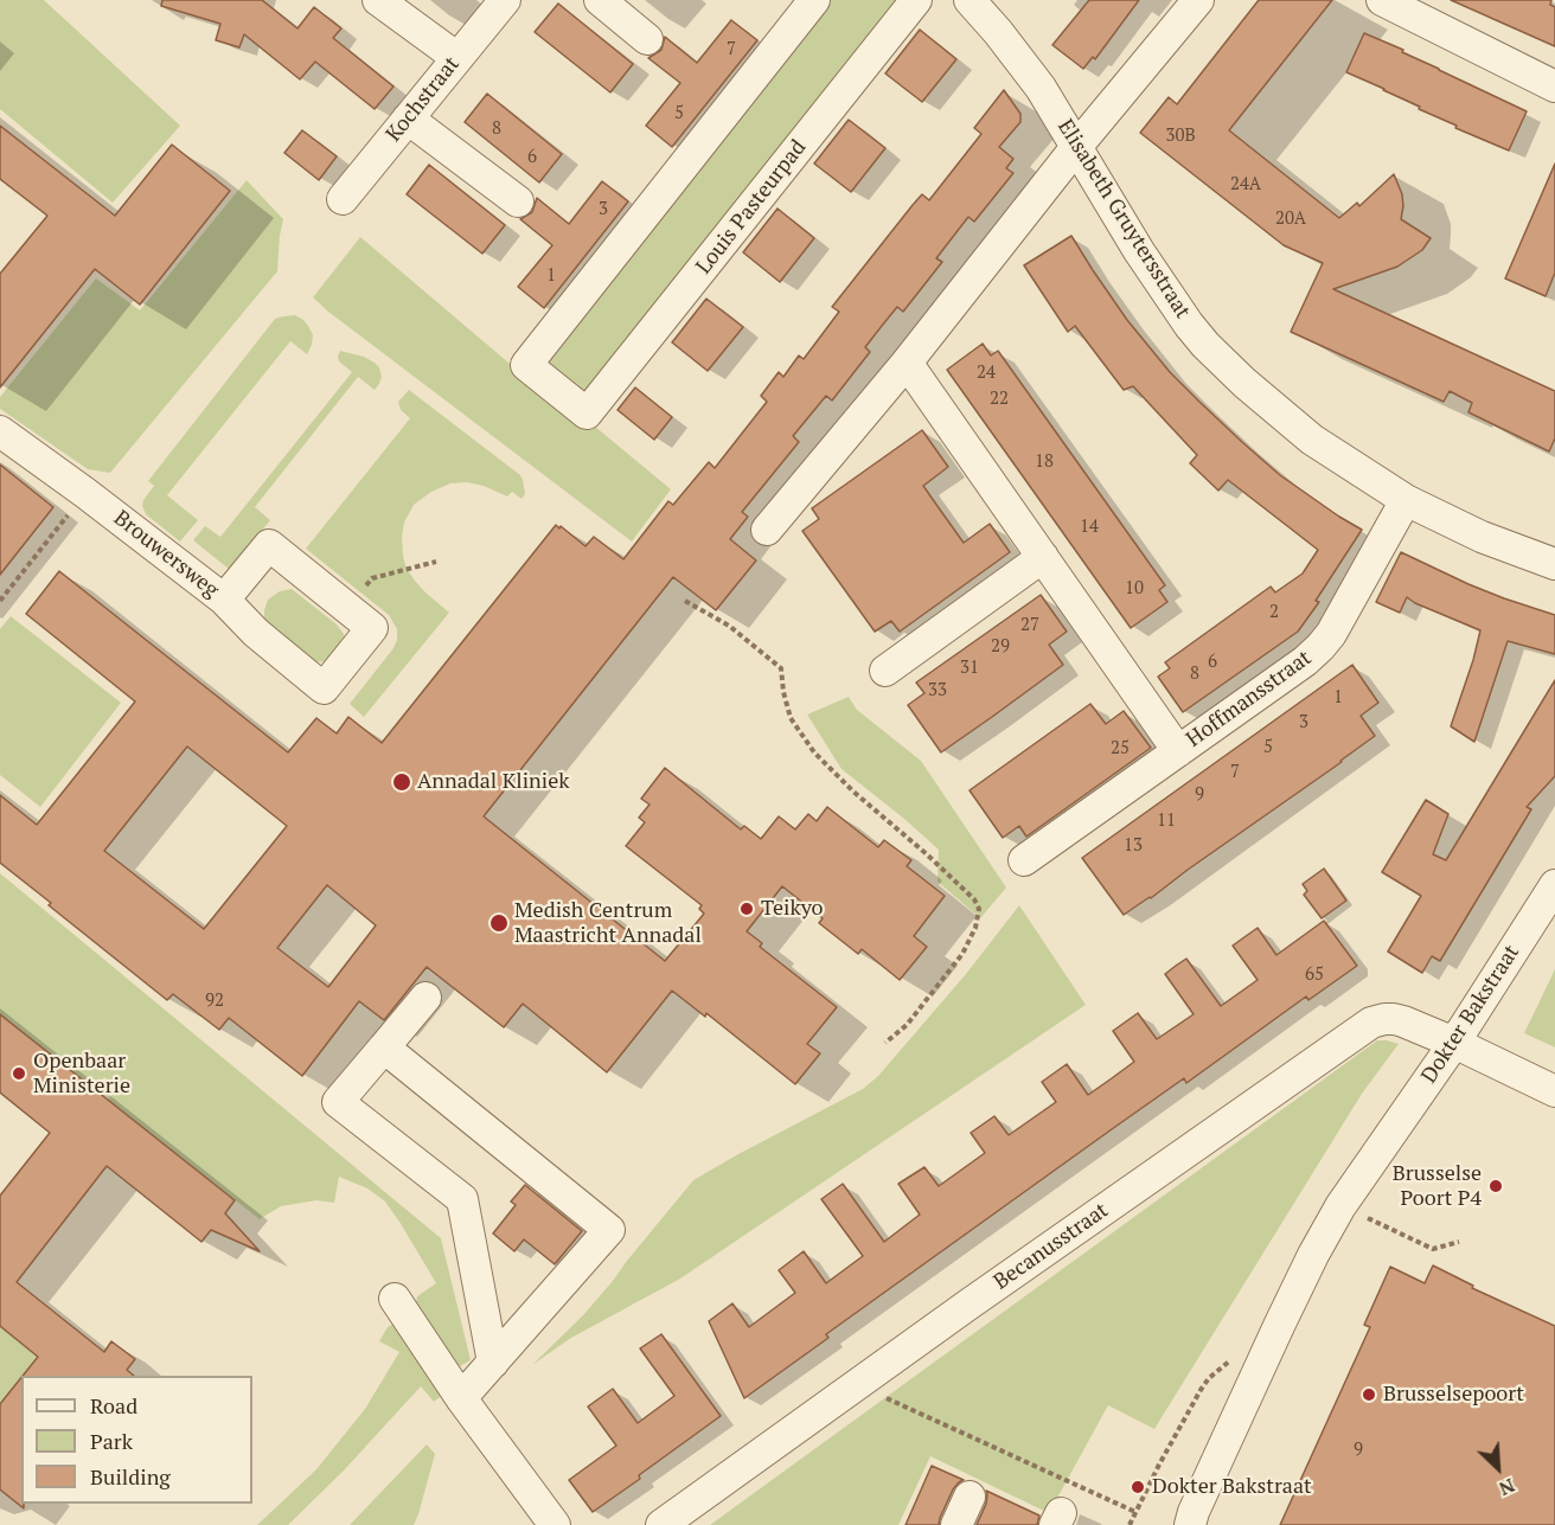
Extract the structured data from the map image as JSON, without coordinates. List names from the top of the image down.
{
  "streets": {
    "street": [
      "Kochstraat",
      "Louis Pasteurpad",
      "Elisabeth Gruytersstraat",
      "Brouwersweg",
      "Hoffmansstraat",
      "Dokter Bakstraat",
      "Becanusstraat"
    ]
  },
  "crossings": [
    ["Elisabeth Gruytersstraat", "Hoffmansstraat"],
    ["Dokter Bakstraat", "Becanusstraat"]
  ],
  "places": [
    "Annadal Kliniek",
    "Teikyo",
    "Medish Centrum Maastricht Annadal",
    "Openbaar Ministerie",
    "Brusselse Poort P4",
    "Brusselsepoort",
    "Dokter Bakstraat"
  ],
  "house_numbers": [
    "7",
    "5",
    "8",
    "30B",
    "6",
    "24A",
    "3",
    "20A",
    "1",
    "24",
    "22",
    "18",
    "14",
    "10",
    "2",
    "27",
    "29",
    "6",
    "31",
    "8",
    "33",
    "1",
    "3",
    "5",
    "25",
    "7",
    "9",
    "11",
    "13",
    "65",
    "92",
    "9"
  ],
  "legend": ["Road", "Park", "Building"],
  "north": "bottom right"
}
